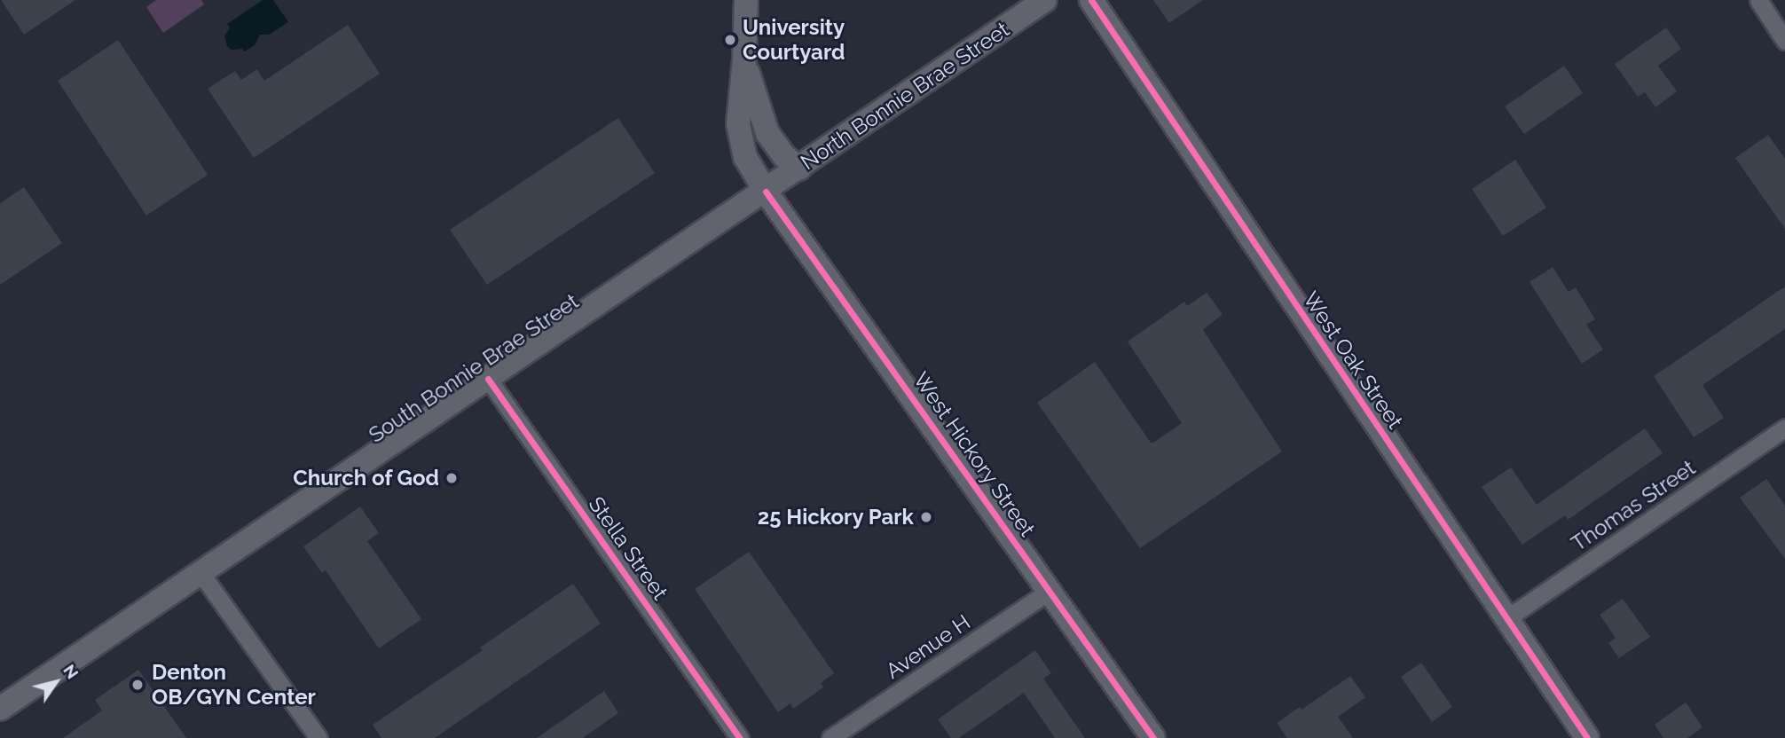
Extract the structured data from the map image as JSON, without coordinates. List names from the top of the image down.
{
  "streets": {
    "main road": [
      "North Bonnie Brae Street",
      "West Oak Street",
      "South Bonnie Brae Street",
      "West Hickory Street"
    ],
    "street": ["Thomas Street", "Stella Street", "Avenue H"]
  },
  "crossings": [
    ["North Bonnie Brae Street", "South Bonnie Brae Street"],
    ["North Bonnie Brae Street", "West Hickory Street"],
    ["West Oak Street", "Thomas Street"],
    ["South Bonnie Brae Street", "West Hickory Street"],
    ["South Bonnie Brae Street", "Stella Street"],
    ["West Hickory Street", "Avenue H"]
  ],
  "places": [
    "University Courtyard",
    "Church of God",
    "25 Hickory Park",
    "Denton OB/GYN Center"
  ],
  "north": "top right"
}
